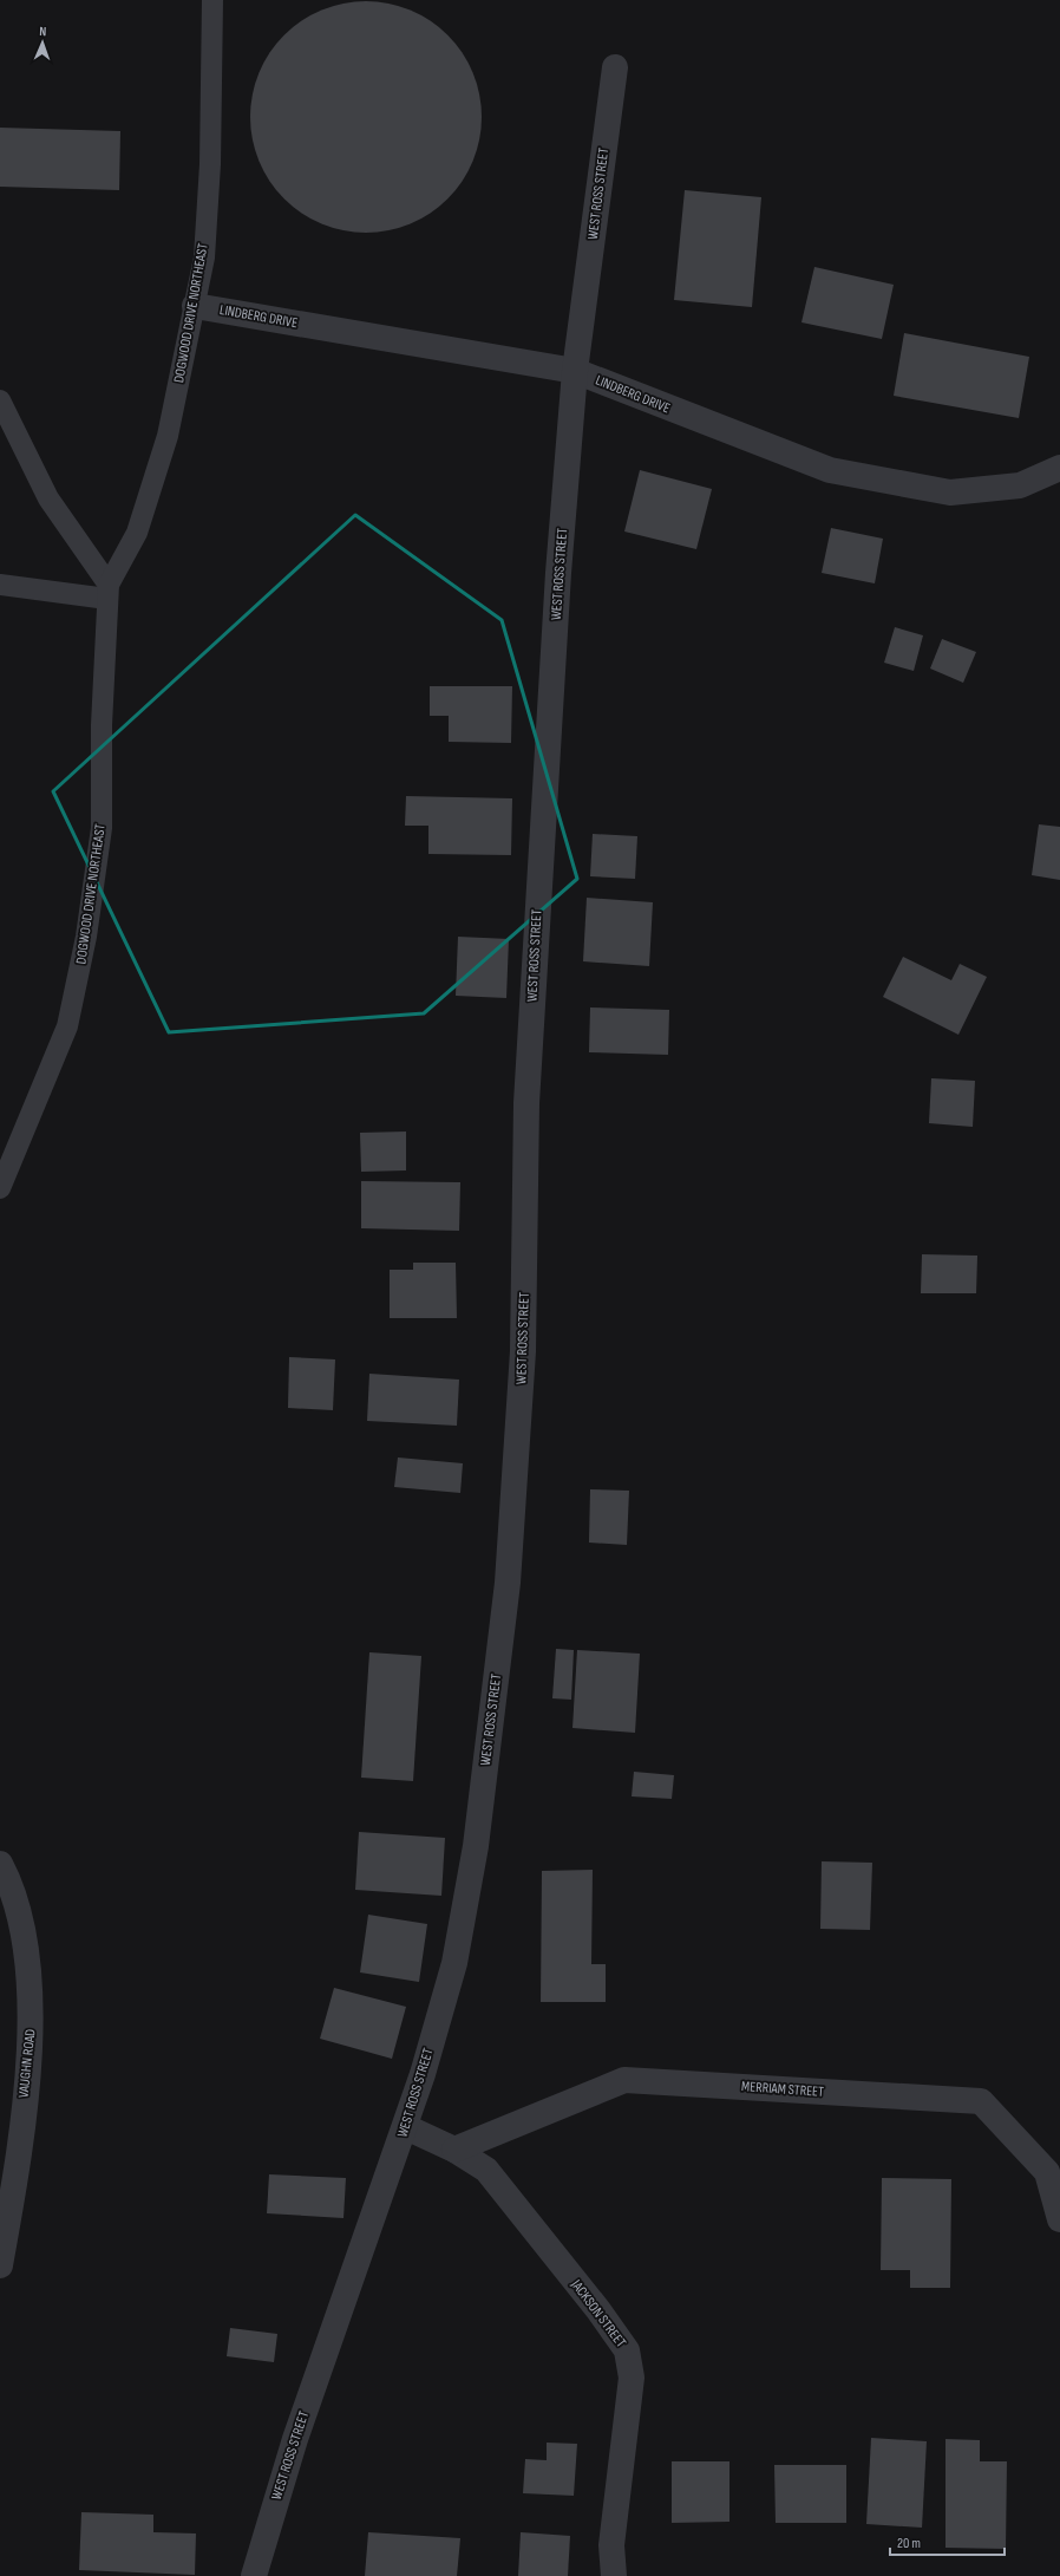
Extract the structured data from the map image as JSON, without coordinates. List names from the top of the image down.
{
  "streets": {
    "street": [
      "WEST ROSS STREET",
      "LINDBERG DRIVE",
      "VAUGHN ROAD",
      "MERRIAM STREET",
      "JACKSON STREET"
    ],
    "lane": ["DOGWOOD DRIVE NORTHEAST"]
  },
  "crossings": [
    ["WEST ROSS STREET", "LINDBERG DRIVE"],
    ["WEST ROSS STREET", "JACKSON STREET"],
    ["DOGWOOD DRIVE NORTHEAST", "LINDBERG DRIVE"],
    ["MERRIAM STREET", "JACKSON STREET"]
  ],
  "scale_bar": "20 m",
  "north": "top"
}
